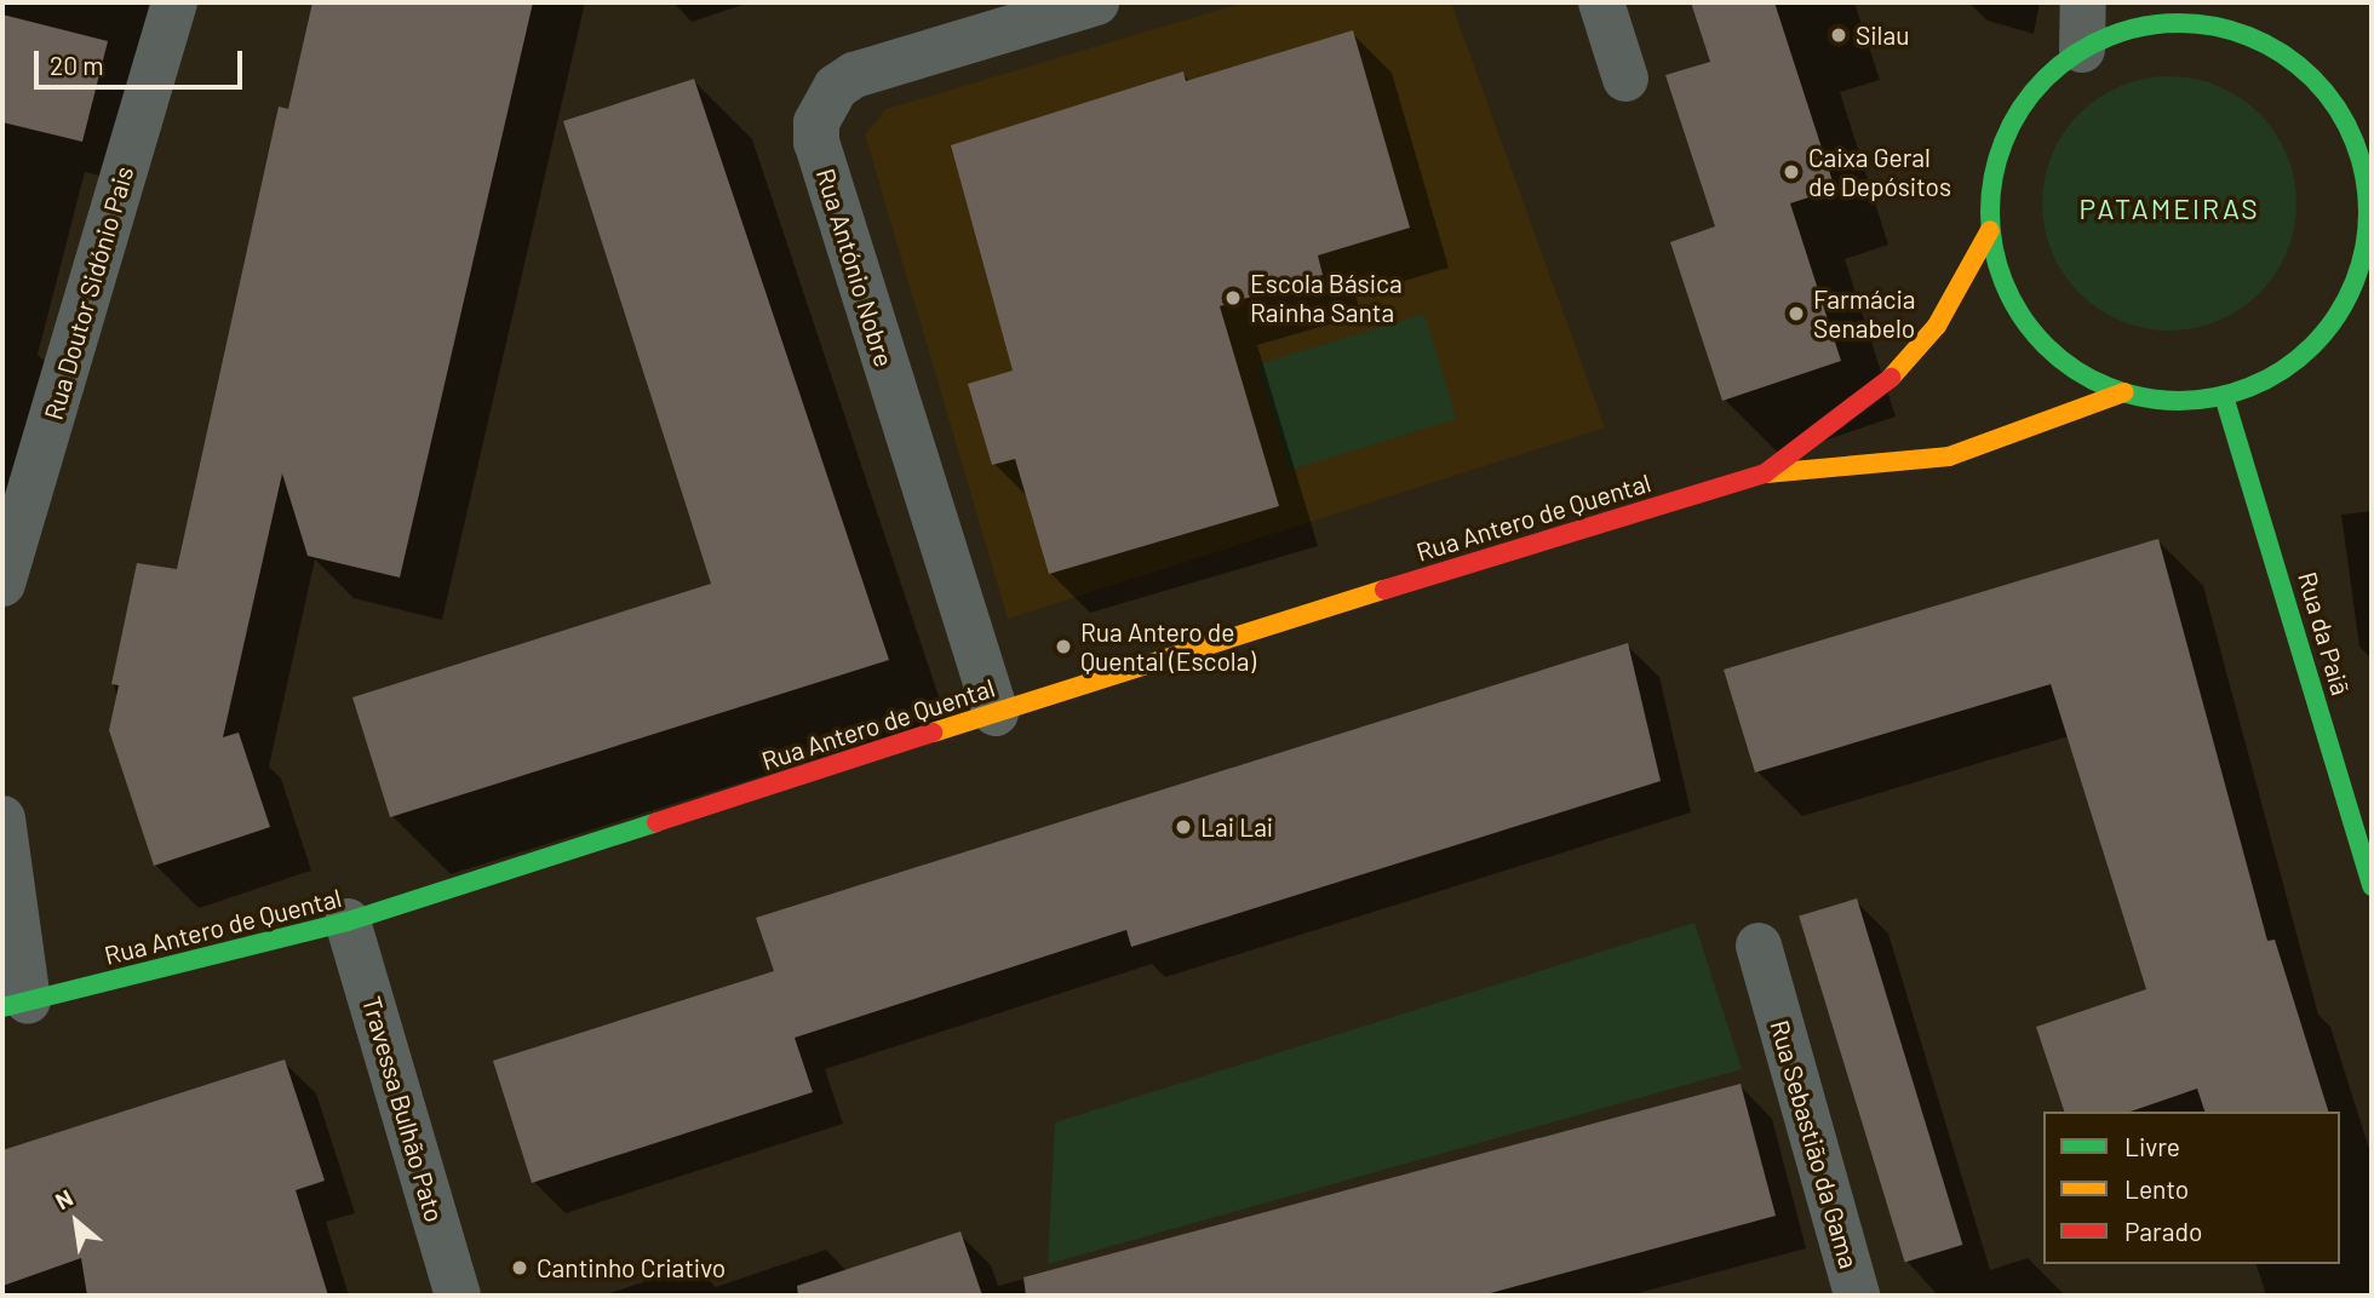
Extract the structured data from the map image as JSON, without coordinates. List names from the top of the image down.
{
  "streets": {
    "street": [
      "Rua António Nobre",
      "Rua Doutor Sidónio Pais",
      "Rua Antero de Quental",
      "Rua da Paiã",
      "Travessa Bulhão Pato",
      "Rua Sebastião da Gama"
    ]
  },
  "crossings": [
    ["Rua António Nobre", "Rua Antero de Quental"],
    ["Rua Antero de Quental", "Travessa Bulhão Pato"]
  ],
  "districts": ["PATAMEIRAS"],
  "places": [
    "Silau",
    "Caixa Geral de Depósitos",
    "Escola Básica Rainha Santa",
    "Farmácia Senabelo",
    "Rua Antero de Quental (Escola)",
    "Lai Lai",
    "Cantinho Criativo"
  ],
  "legend": ["Livre", "Lento", "Parado"],
  "scale_bar": "20 m",
  "north": "top left"
}
